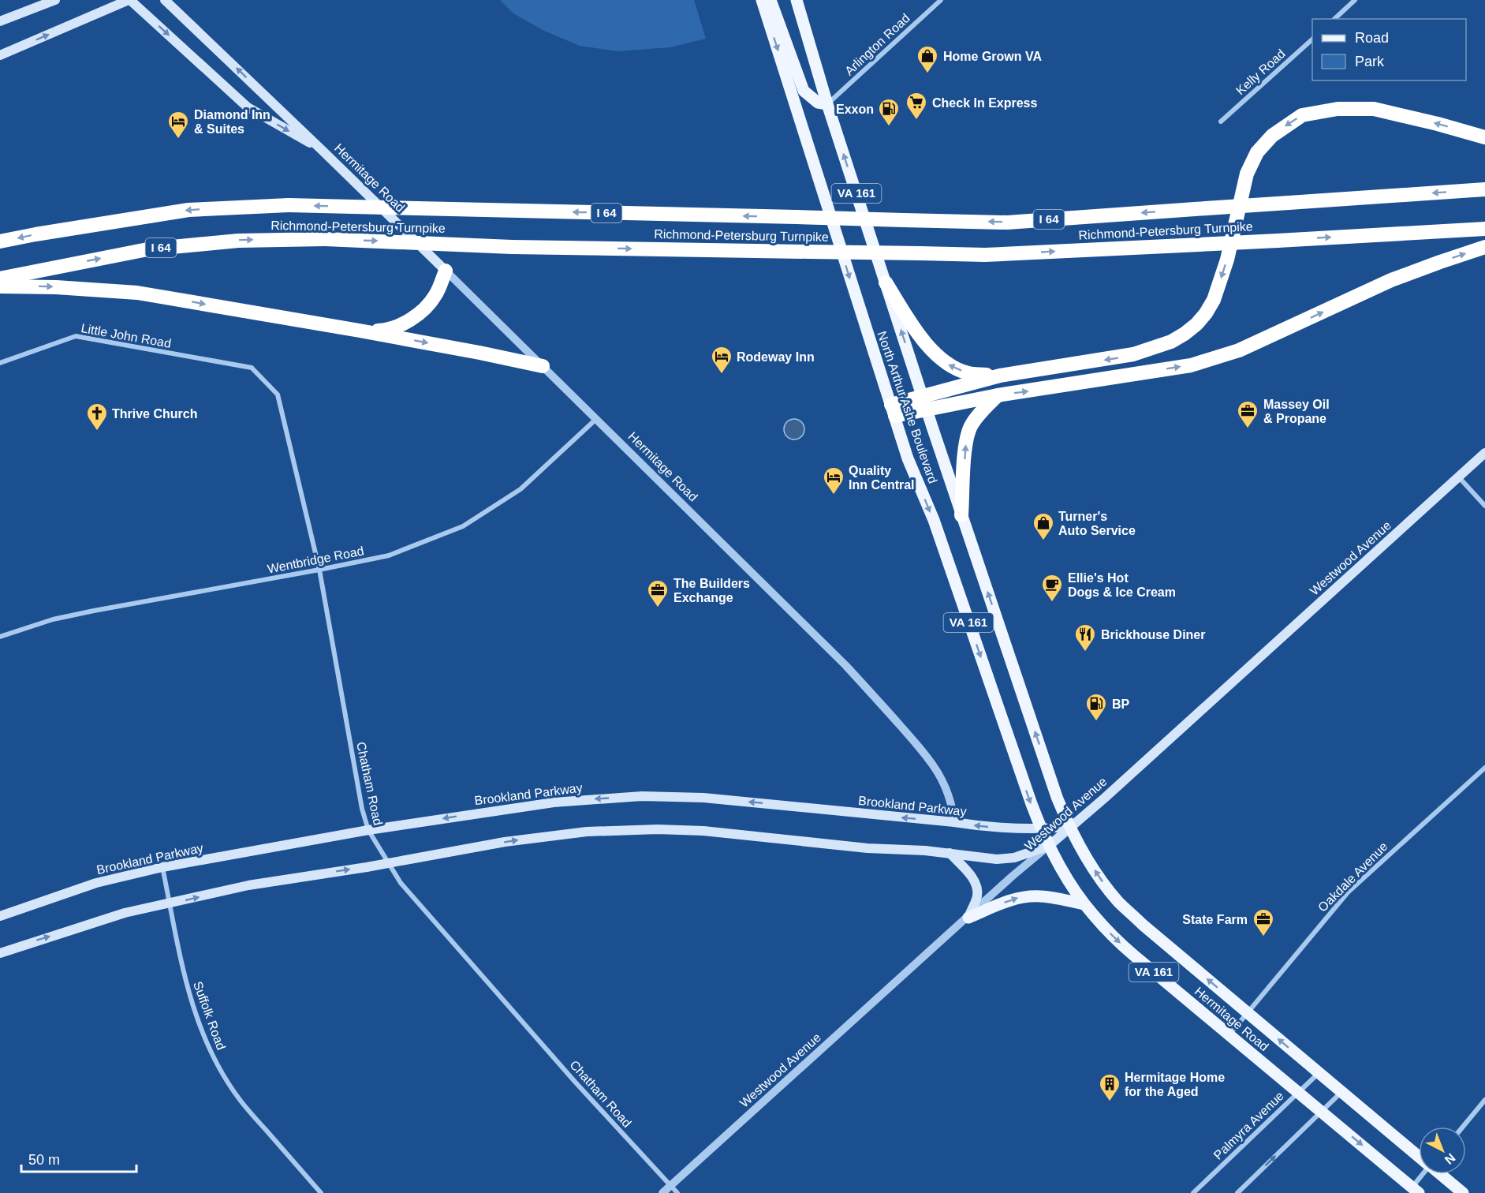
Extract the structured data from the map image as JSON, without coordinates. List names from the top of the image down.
{
  "streets": {
    "highway": ["I 64", "Richmond-Petersburg Turnpike"],
    "main road": [
      "Hermitage Road",
      "VA 161",
      "North Arthur Ashe Boulevard",
      "Westwood Avenue",
      "Brookland Parkway"
    ],
    "street": [
      "Arlington Road",
      "Kelly Road",
      "Little John Road",
      "Wentbridge Road",
      "Chatham Road",
      "Oakdale Avenue",
      "Suffolk Road",
      "Palmyra Avenue"
    ]
  },
  "crossings": [
    ["Arlington Road", "North Arthur Ashe Boulevard"],
    ["Hermitage Road", "North Arthur Ashe Boulevard"],
    ["Hermitage Road", "Westwood Avenue"],
    ["Hermitage Road", "Wentbridge Road"],
    ["Hermitage Road", "Brookland Parkway"],
    ["Hermitage Road", "Oakdale Avenue"],
    ["Hermitage Road", "Palmyra Avenue"],
    ["Little John Road", "Chatham Road"],
    ["North Arthur Ashe Boulevard", "Westwood Avenue"],
    ["North Arthur Ashe Boulevard", "Brookland Parkway"],
    ["Westwood Avenue", "Chatham Road"],
    ["Westwood Avenue", "Brookland Parkway"],
    ["Wentbridge Road", "Chatham Road"],
    ["Chatham Road", "Brookland Parkway"],
    ["Brookland Parkway", "Suffolk Road"]
  ],
  "places": {
    "shop": ["Home Grown VA", "Turner's Auto Service"],
    "supermarket": ["Check In Express"],
    "fuel station": ["Exxon", "BP"],
    "hotel": ["Diamond Inn & Suites", "Rodeway Inn", "Quality Inn Central"],
    "office": ["Massey Oil & Propane", "The Builders Exchange", "State Farm"],
    "church": ["Thrive Church"],
    "cafe": ["Ellie's Hot Dogs & Ice Cream"],
    "restaurant": ["Brickhouse Diner"],
    "building": ["Hermitage Home for the Aged"]
  },
  "legend": ["Road", "Park"],
  "scale_bar": "50 m",
  "north": "bottom right"
}
